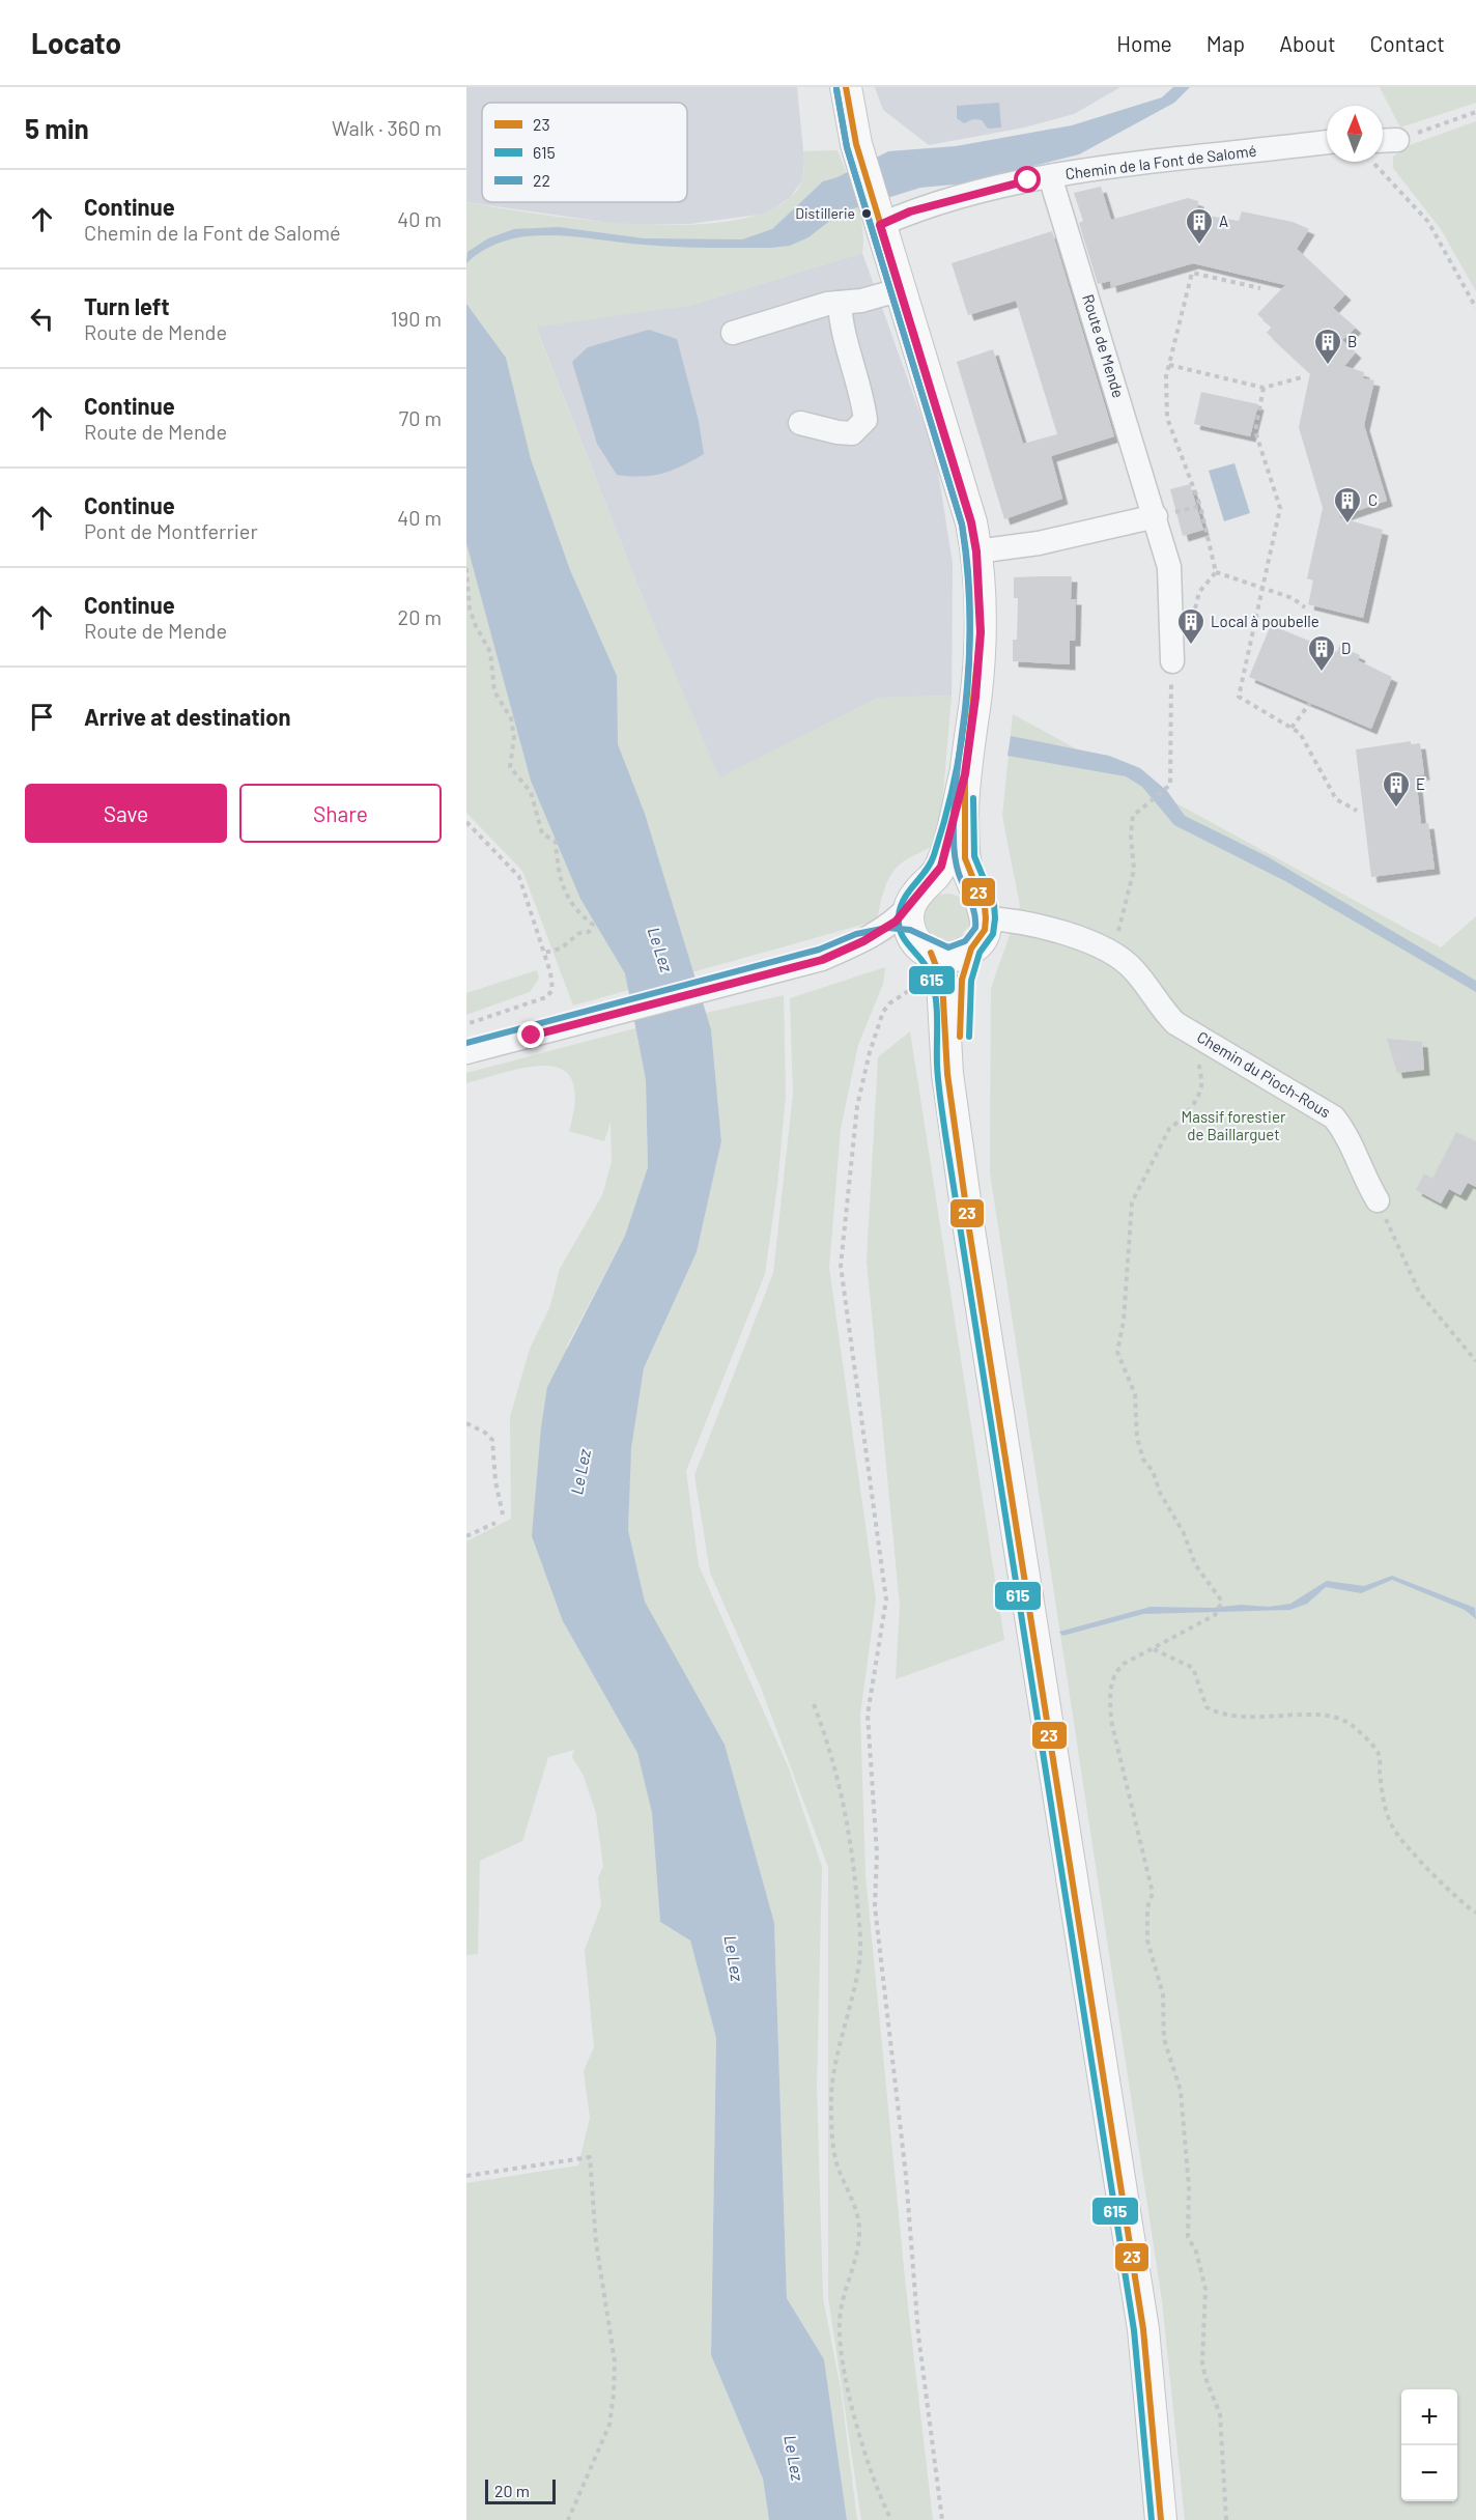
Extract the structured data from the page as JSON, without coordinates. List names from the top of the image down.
{
  "streets": {
    "street": ["Chemin de la Font de Salomé", "Route de Mende", "Chemin du Pioch-Rous"]
  },
  "crossings": [
    ["Chemin de la Font de Salomé", "Route de Mende"]
  ],
  "water": ["Le Lez"],
  "parks": ["Massif forestier de Baillarguet"],
  "places": {
    "other": ["Distillerie"],
    "building": [
      "A",
      "B",
      "C",
      "Local à poubelle",
      "D",
      "E"
    ]
  },
  "lines": ["transit line 23", "transit line 615", "transit line 22"],
  "legend": ["23", "615", "22"],
  "scale_bar": "20 m",
  "north": "top",
  "page": {
    "header": "Locato",
    "nav": [
      "Home",
      "Map",
      "About",
      "Contact"
    ],
    "heading": ["5 min", "Walk · 360 m"],
    "list": [
      ["Continue", "Chemin de la Font de Salomé", "40 m"],
      ["Turn left", "Route de Mende", "190 m"],
      ["Continue", "Route de Mende", "70 m"],
      ["Continue", "Pont de Montferrier", "40 m"],
      ["Continue", "Route de Mende", "20 m"],
      "Arrive at destination"
    ],
    "buttons": ["Save", "Share"],
    "map_buttons": ["+", "−"],
    "scale": "20 m"
  }
}
